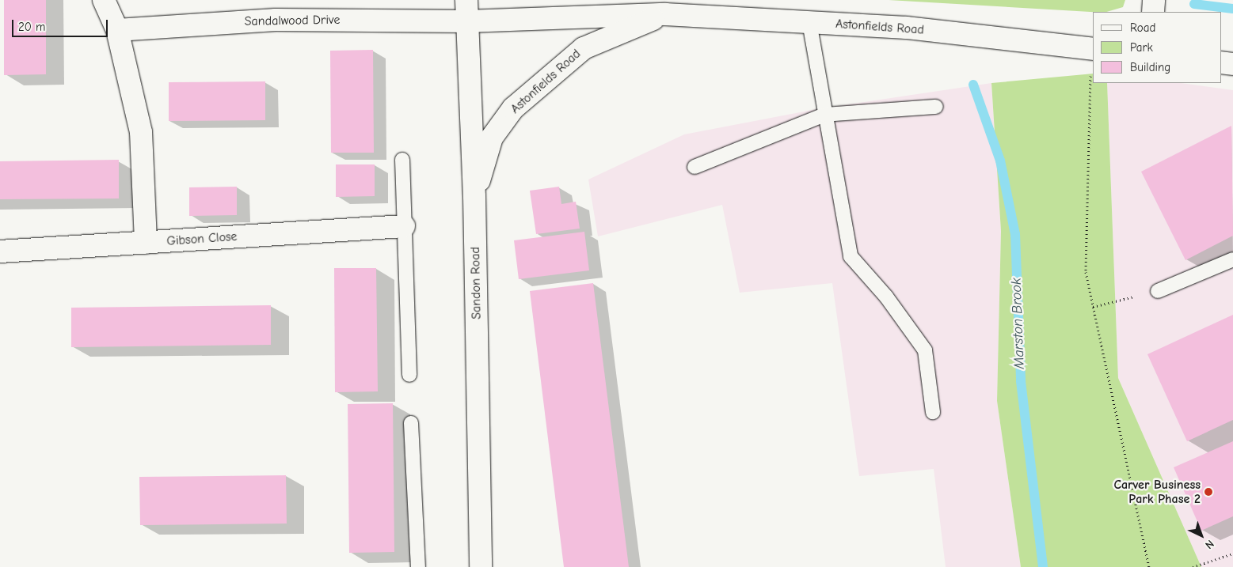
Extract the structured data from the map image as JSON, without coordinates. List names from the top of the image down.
{
  "streets": {
    "street": [
      "Sandalwood Drive",
      "Astonfields Road",
      "Gibson Close",
      "Sandon Road"
    ]
  },
  "crossings": [
    ["Sandalwood Drive", "Astonfields Road"],
    ["Sandalwood Drive", "Sandon Road"],
    ["Astonfields Road", "Sandon Road"]
  ],
  "water": ["Marston Brook"],
  "places": ["Carver Business Park Phase 2"],
  "legend": ["Road", "Park", "Building"],
  "scale_bar": "20 m",
  "north": "bottom right"
}
